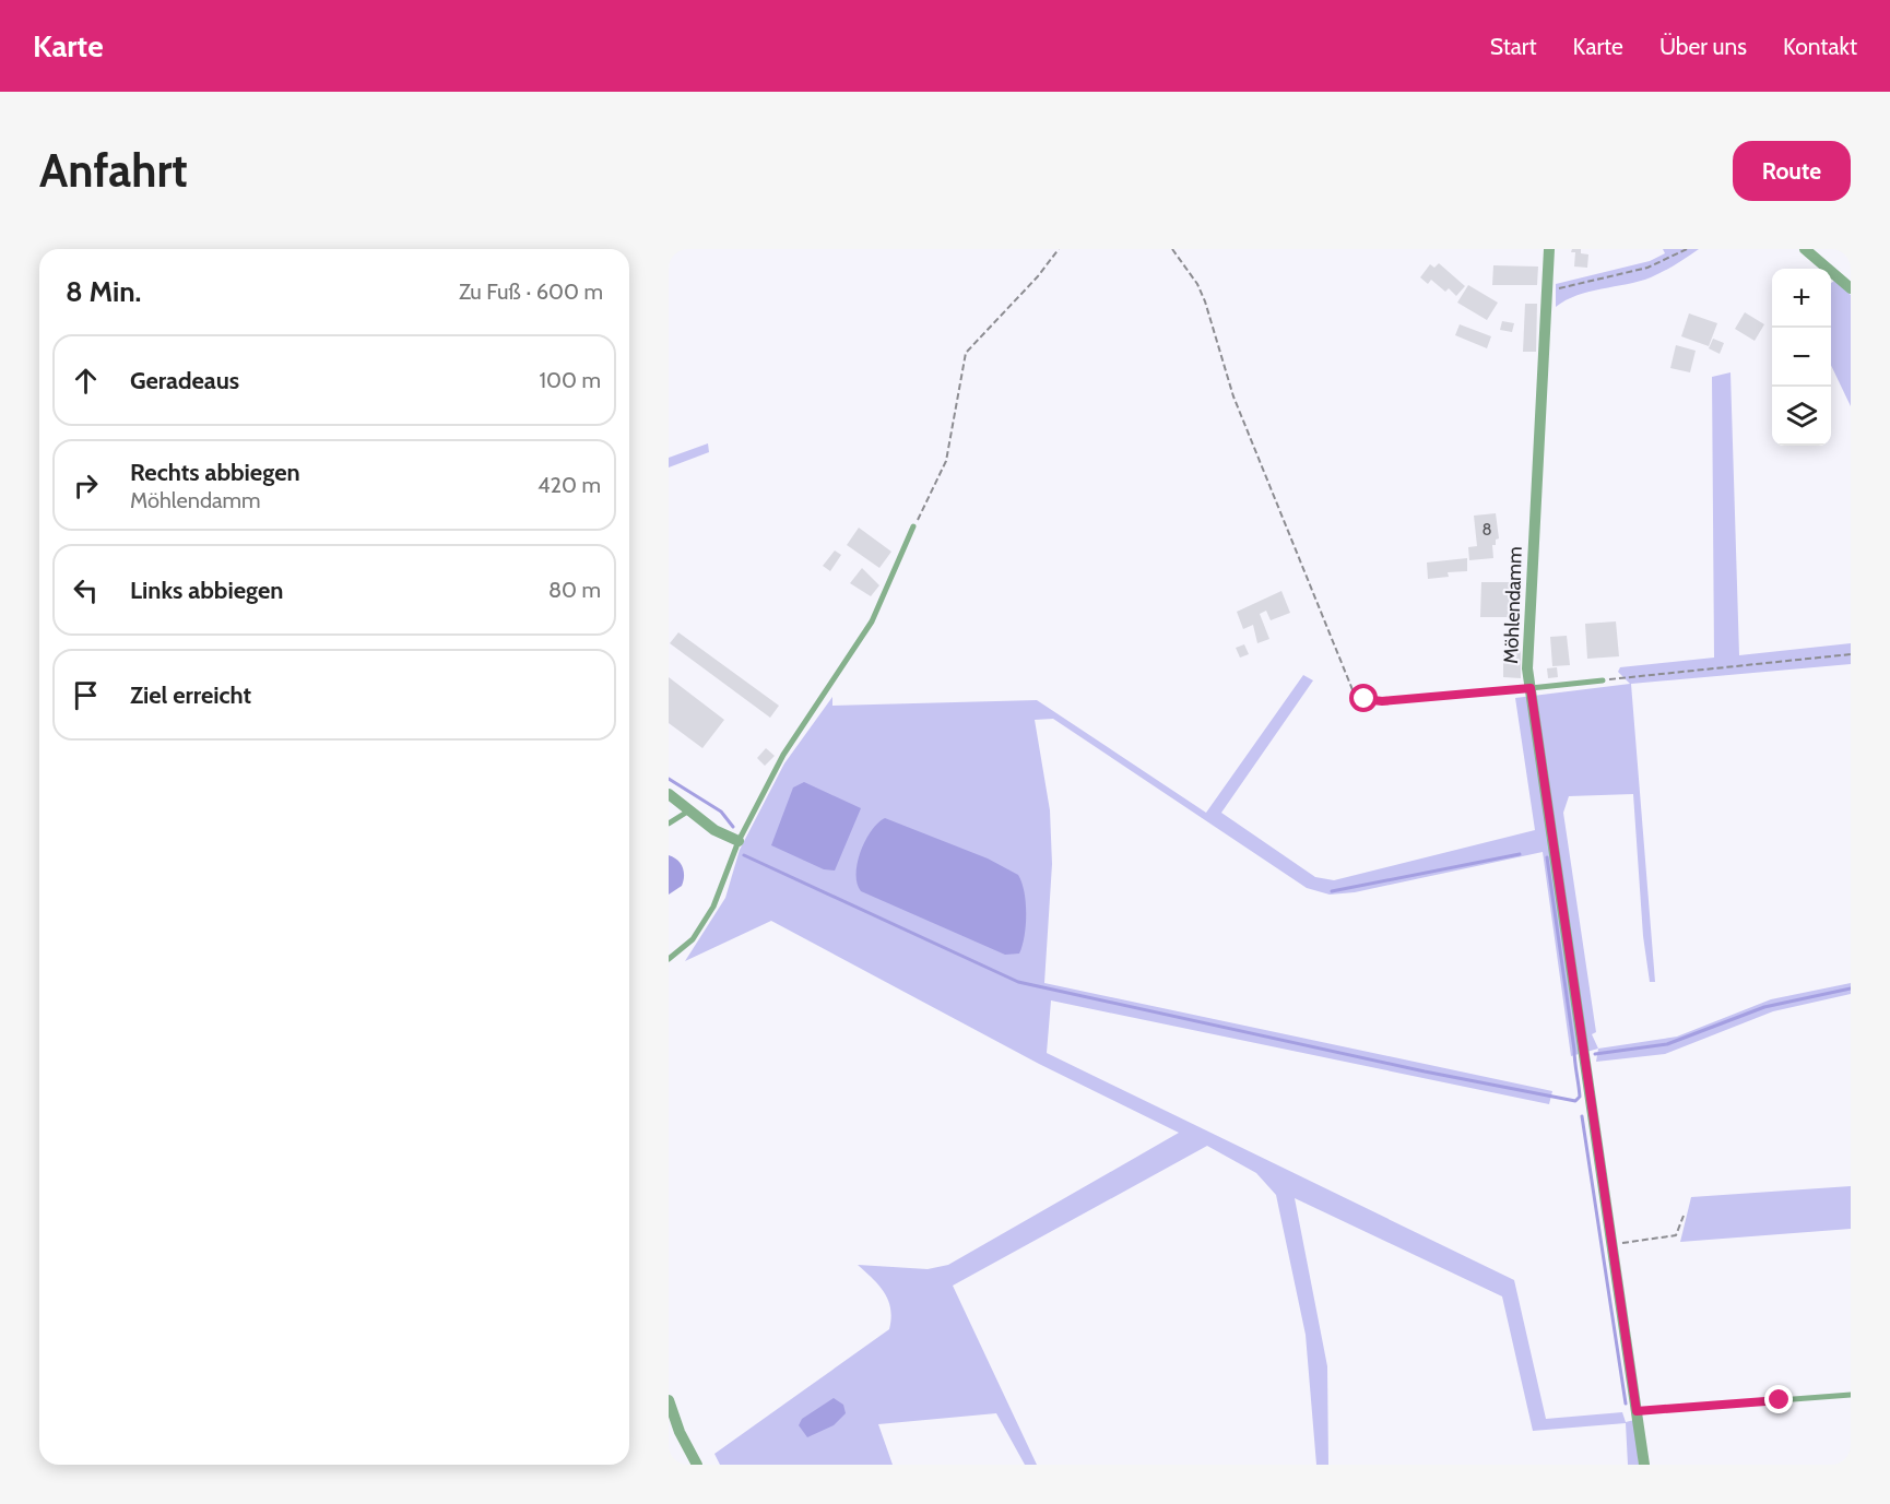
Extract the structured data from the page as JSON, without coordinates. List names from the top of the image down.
{
  "streets": {
    "street": ["Möhlendamm"]
  },
  "house_numbers": ["8"],
  "page": {
    "header": "Karte",
    "nav": [
      "Start",
      "Karte",
      "Über uns",
      "Kontakt"
    ],
    "buttons": "Route",
    "title": "Anfahrt",
    "heading": ["8 Min.", "Zu Fuß · 600 m"],
    "map_buttons": ["+", "−"],
    "list": [
      ["Geradeaus", "100 m"],
      ["Rechts abbiegen", "Möhlendamm", "420 m"],
      ["Links abbiegen", "80 m"],
      "Ziel erreicht"
    ]
  }
}
